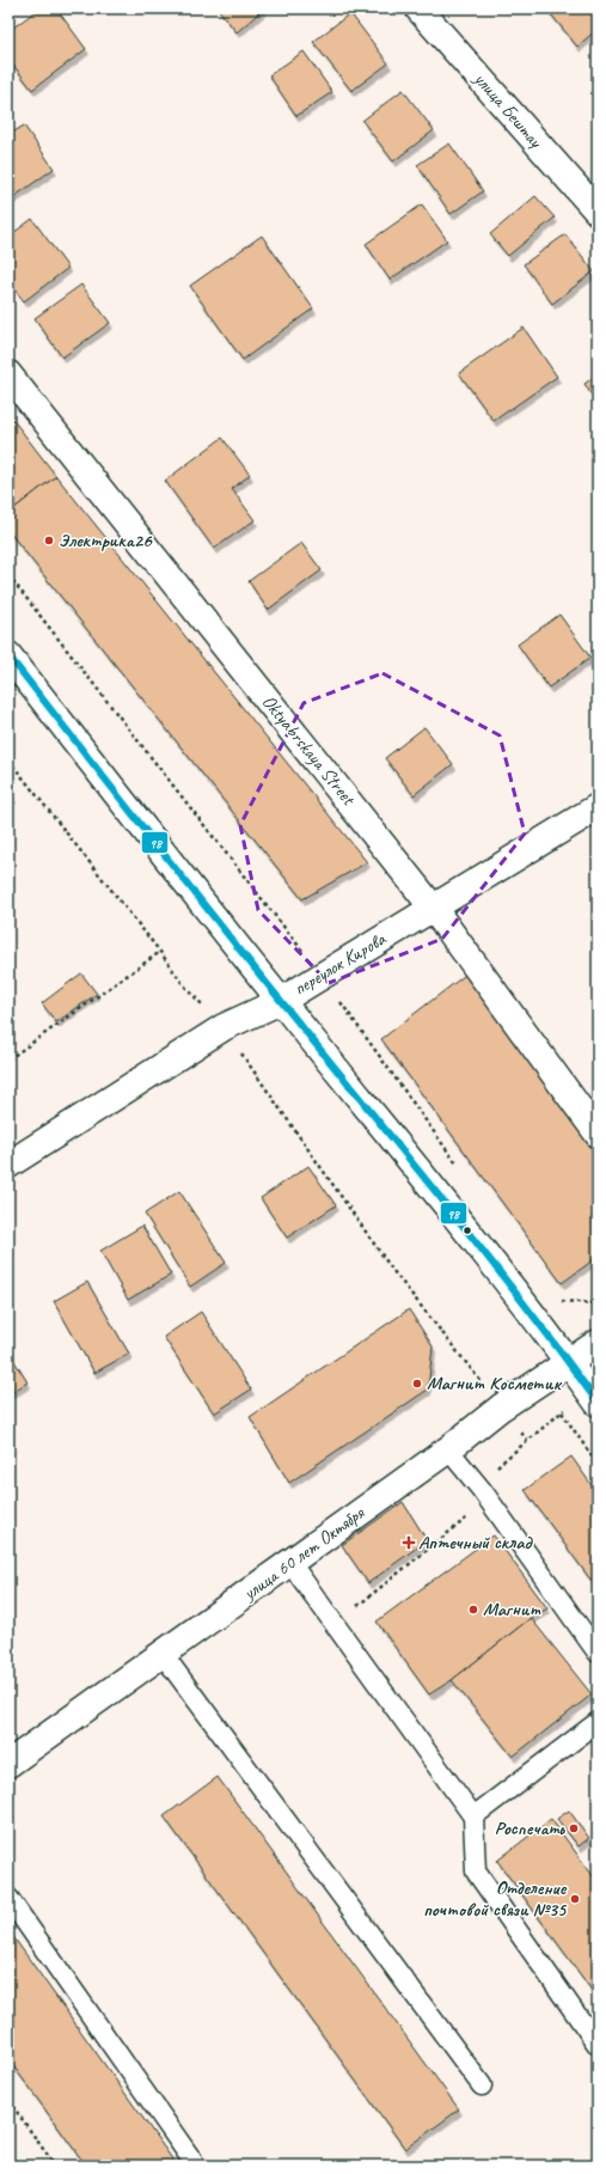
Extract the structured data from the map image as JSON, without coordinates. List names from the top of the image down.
{
  "streets": {
    "street": [
      "улица Бештау",
      "Oktyabrskaya Street",
      "переулок Кирова",
      "улица 60 лет Октября"
    ]
  },
  "crossings": [
    ["Oktyabrskaya Street", "переулок Кирова"]
  ],
  "places": {
    "other": [
      "Электрика26",
      "Магнит Косметик",
      "Магнит",
      "Роспечать",
      "Отделение почтовой связи №35"
    ],
    "health": ["Аптечный склад"]
  },
  "lines": ["transit line 98"]
}
